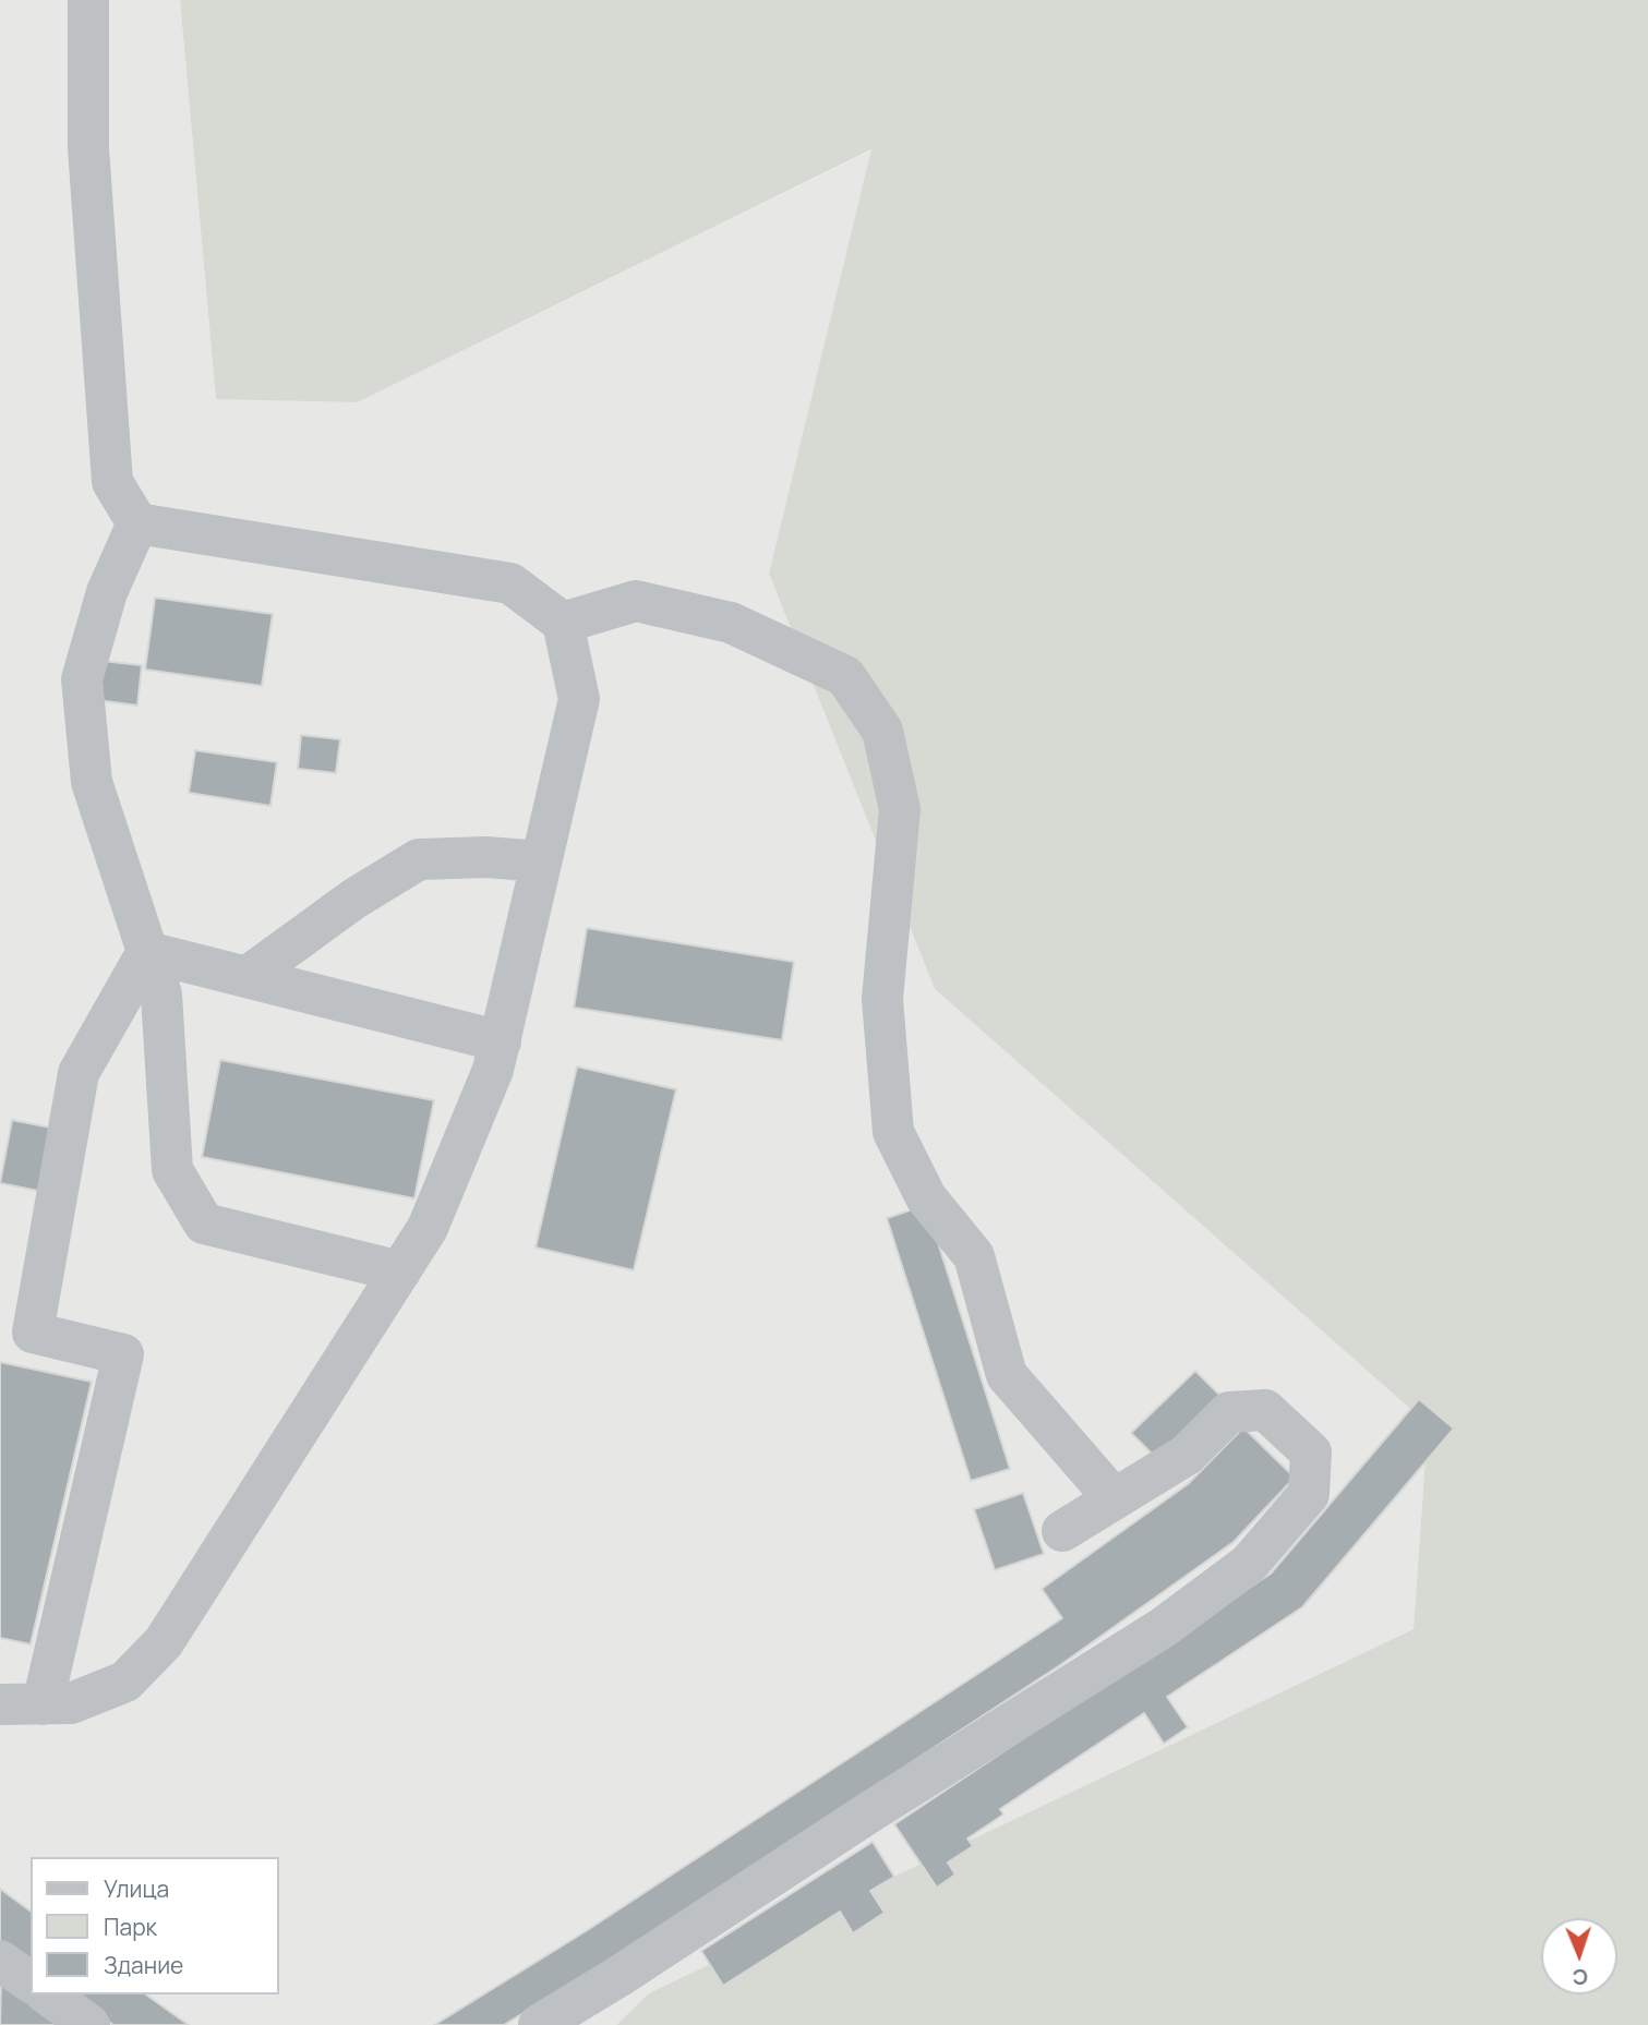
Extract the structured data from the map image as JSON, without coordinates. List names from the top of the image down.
{
  "legend": ["Улица", "Парк", "Здание"],
  "north": "bottom"
}
